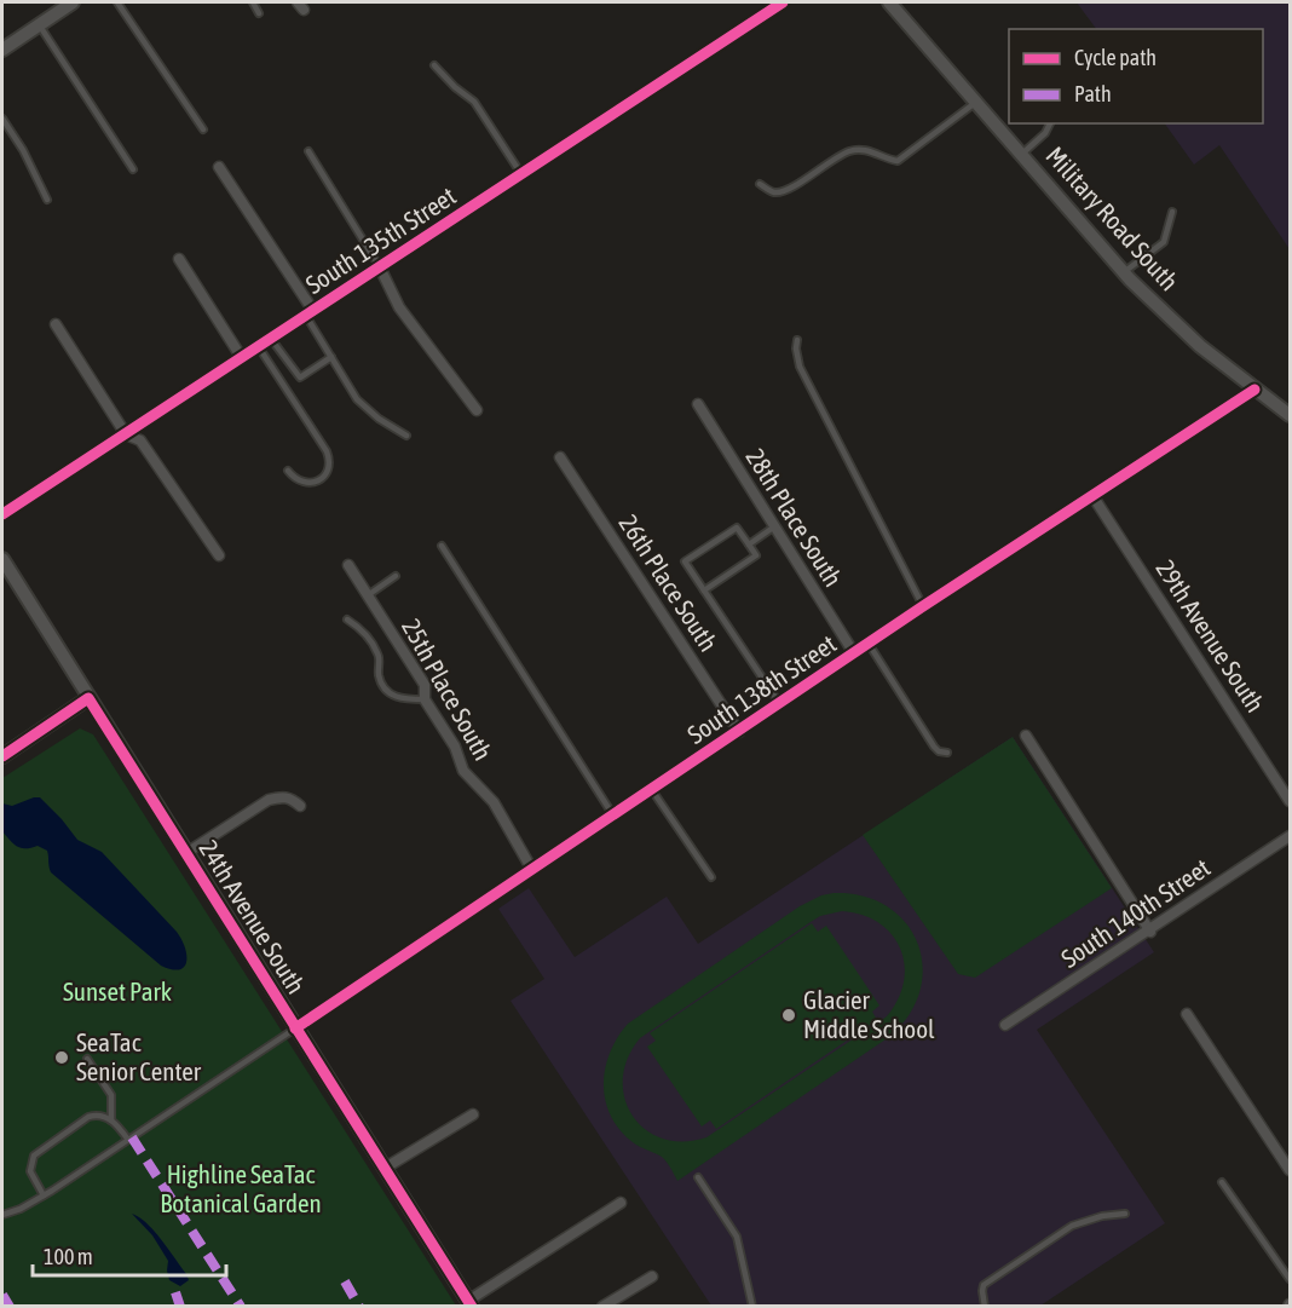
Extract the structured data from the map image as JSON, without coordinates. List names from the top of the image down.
{
  "streets": {
    "street": [
      "Military Road South",
      "South 135th Street",
      "28th Place South",
      "26th Place South",
      "29th Avenue South",
      "25th Place South",
      "South 138th Street",
      "South 140th Street",
      "24th Avenue South"
    ]
  },
  "crossings": [
    ["Military Road South", "South 138th Street"],
    ["28th Place South", "South 138th Street"],
    ["26th Place South", "South 138th Street"],
    ["29th Avenue South", "South 138th Street"],
    ["25th Place South", "South 138th Street"],
    ["South 138th Street", "24th Avenue South"]
  ],
  "parks": ["Sunset Park", "Highline SeaTac Botanical Garden"],
  "places": ["Glacier Middle School", "SeaTac Senior Center"],
  "legend": ["Cycle path", "Path"],
  "scale_bar": "100 m"
}
